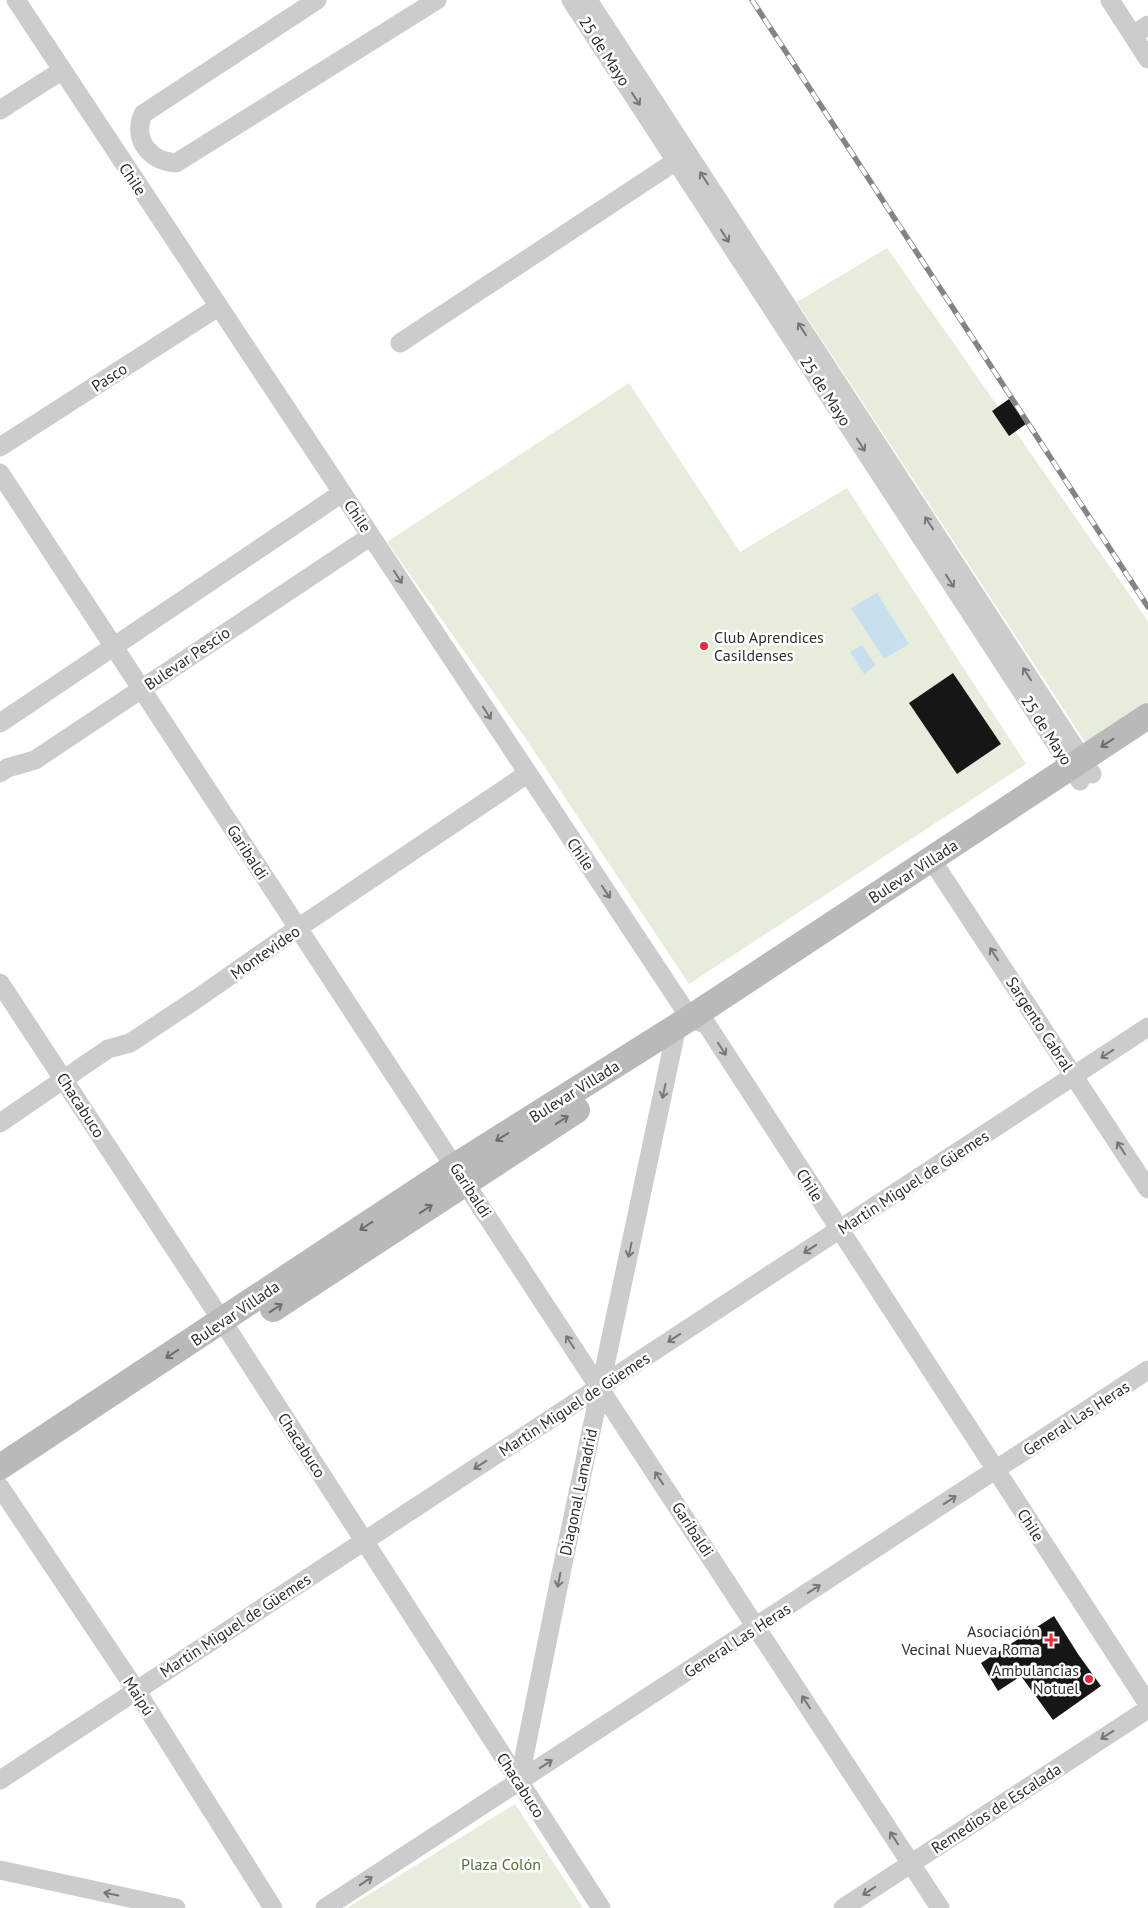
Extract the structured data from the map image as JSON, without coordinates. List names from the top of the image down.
{
  "streets": {
    "main road": ["Bulevar Villada"],
    "street": [
      "25 de Mayo",
      "Chile",
      "Pasco",
      "Bulevar Pescio",
      "Garibaldi",
      "Montevideo",
      "Sargento Cabral",
      "Chacabuco",
      "Martin Miguel de Güemes",
      "General Las Heras",
      "Diagonal Lamadrid",
      "Maipú",
      "Remedios de Escalada"
    ]
  },
  "crossings": [
    ["25 de Mayo", "Bulevar Villada"],
    ["Chile", "Pasco"],
    ["Chile", "Bulevar Pescio"],
    ["Chile", "Bulevar Villada"],
    ["Chile", "Montevideo"],
    ["Chile", "Martin Miguel de Güemes"],
    ["Chile", "General Las Heras"],
    ["Chile", "Diagonal Lamadrid"],
    ["Bulevar Pescio", "Garibaldi"],
    ["Garibaldi", "Bulevar Villada"],
    ["Garibaldi", "Montevideo"],
    ["Garibaldi", "Martin Miguel de Güemes"],
    ["Garibaldi", "General Las Heras"],
    ["Garibaldi", "Diagonal Lamadrid"],
    ["Garibaldi", "Remedios de Escalada"],
    ["Bulevar Villada", "Sargento Cabral"],
    ["Bulevar Villada", "Chacabuco"],
    ["Bulevar Villada", "Diagonal Lamadrid"],
    ["Bulevar Villada", "Maipú"],
    ["Montevideo", "Chacabuco"],
    ["Sargento Cabral", "Martin Miguel de Güemes"],
    ["Chacabuco", "Martin Miguel de Güemes"],
    ["Chacabuco", "General Las Heras"],
    ["Chacabuco", "Diagonal Lamadrid"],
    ["Martin Miguel de Güemes", "Diagonal Lamadrid"],
    ["Martin Miguel de Güemes", "Maipú"],
    ["General Las Heras", "Diagonal Lamadrid"]
  ],
  "one_way": [
    "Chile",
    "Garibaldi",
    "Sargento Cabral",
    "Martin Miguel de Güemes",
    "General Las Heras",
    "Diagonal Lamadrid",
    "Remedios de Escalada"
  ],
  "parks": ["Plaza Colón"],
  "places": {
    "other": ["Club Aprendices Casildenses", "Ambulancias Notuel"],
    "health": ["Asociación Vecinal Nueva Roma"]
  }
}
